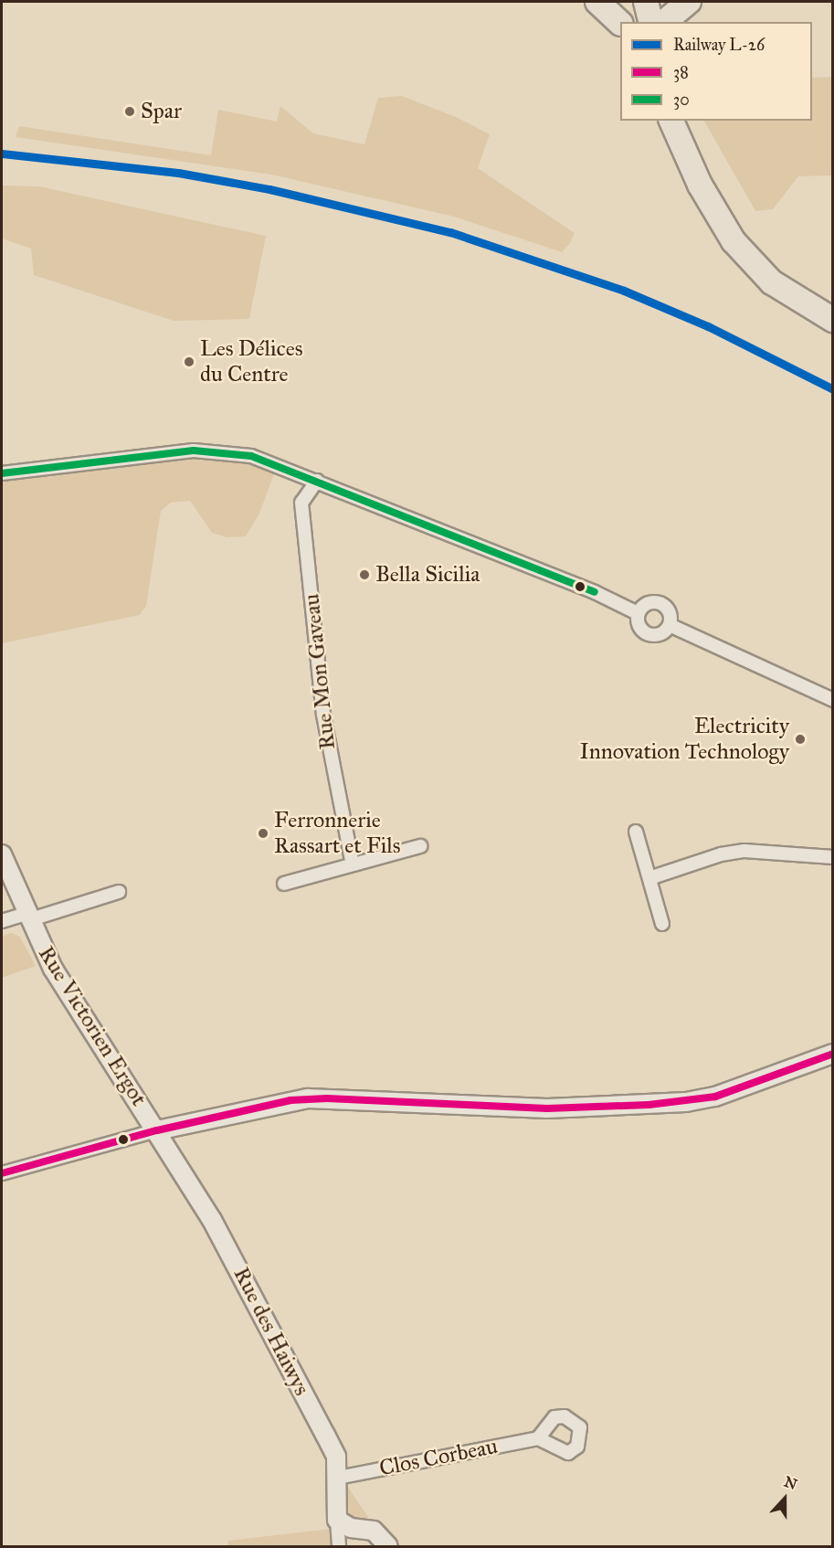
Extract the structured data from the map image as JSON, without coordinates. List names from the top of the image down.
{
  "streets": {
    "street": [
      "Rue Mon Gaveau",
      "Rue Victorien Ergot",
      "Rue des Haiwys",
      "Clos Corbeau"
    ]
  },
  "crossings": [
    ["Rue Victorien Ergot", "Rue des Haiwys"],
    ["Rue des Haiwys", "Clos Corbeau"]
  ],
  "places": [
    "Spar",
    "Les Délices du Centre",
    "Bella Sicilia",
    "Electricity Innovation Technology",
    "Ferronnerie Rassart et Fils"
  ],
  "lines": ["rail line L-26", "transit line 30", "transit line 38"],
  "legend": ["Railway L-26", "38", "30"],
  "north": "top"
}
